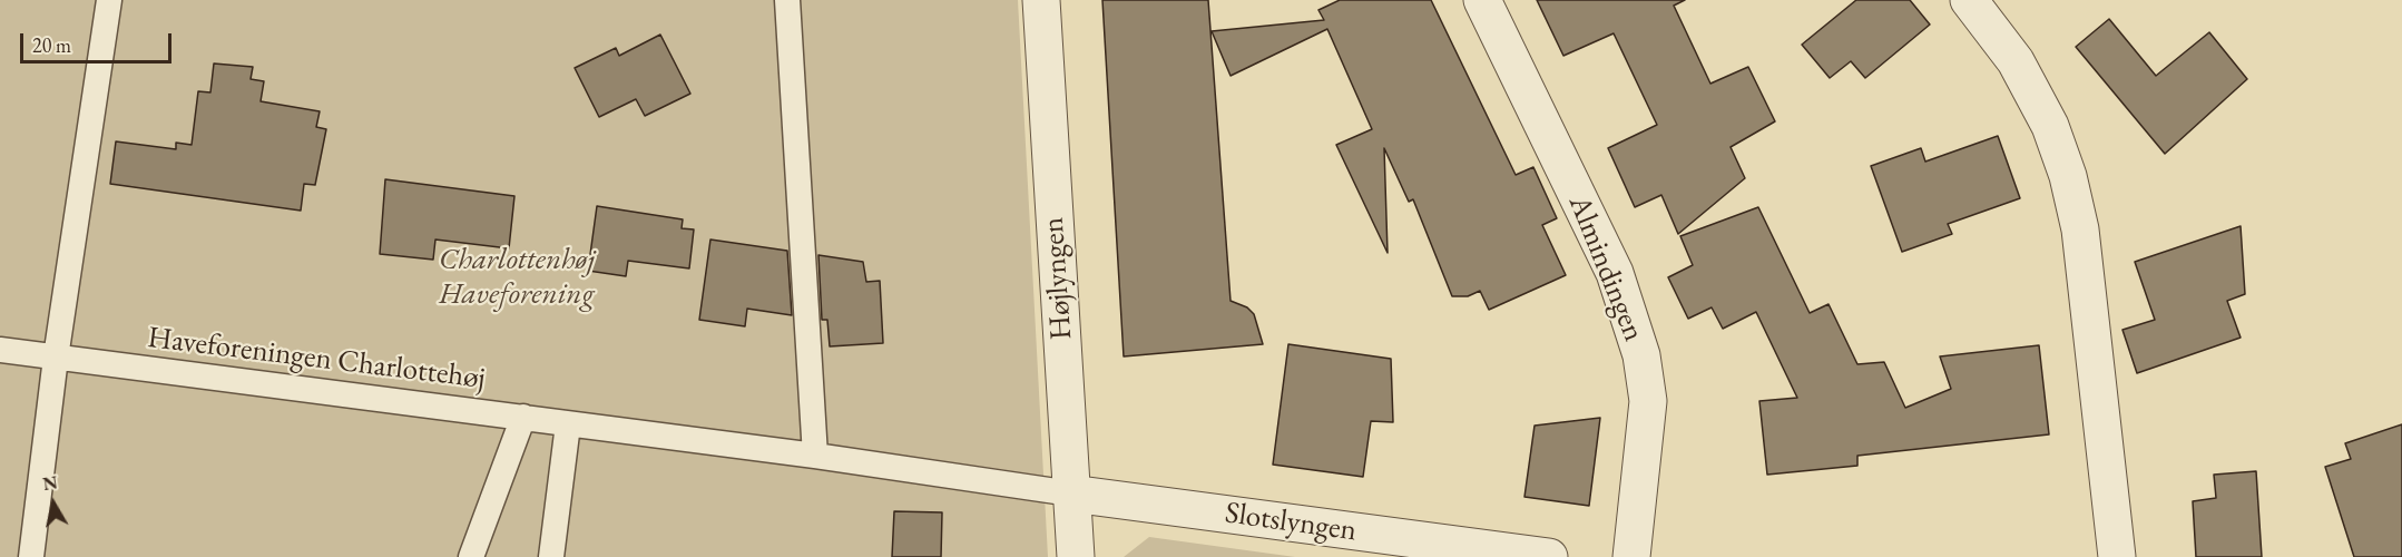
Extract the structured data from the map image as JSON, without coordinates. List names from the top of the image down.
{
  "streets": {
    "street": ["Almindingen", "Højlyngen", "Slotslyngen"],
    "lane": ["Haveforeningen Charlottehøj"]
  },
  "crossings": [
    ["Højlyngen", "Haveforeningen Charlottehøj"],
    ["Højlyngen", "Slotslyngen"],
    ["Haveforeningen Charlottehøj", "Slotslyngen"]
  ],
  "parks": ["Charlottenhøj Haveforening"],
  "scale_bar": "20 m",
  "north": "top"
}
